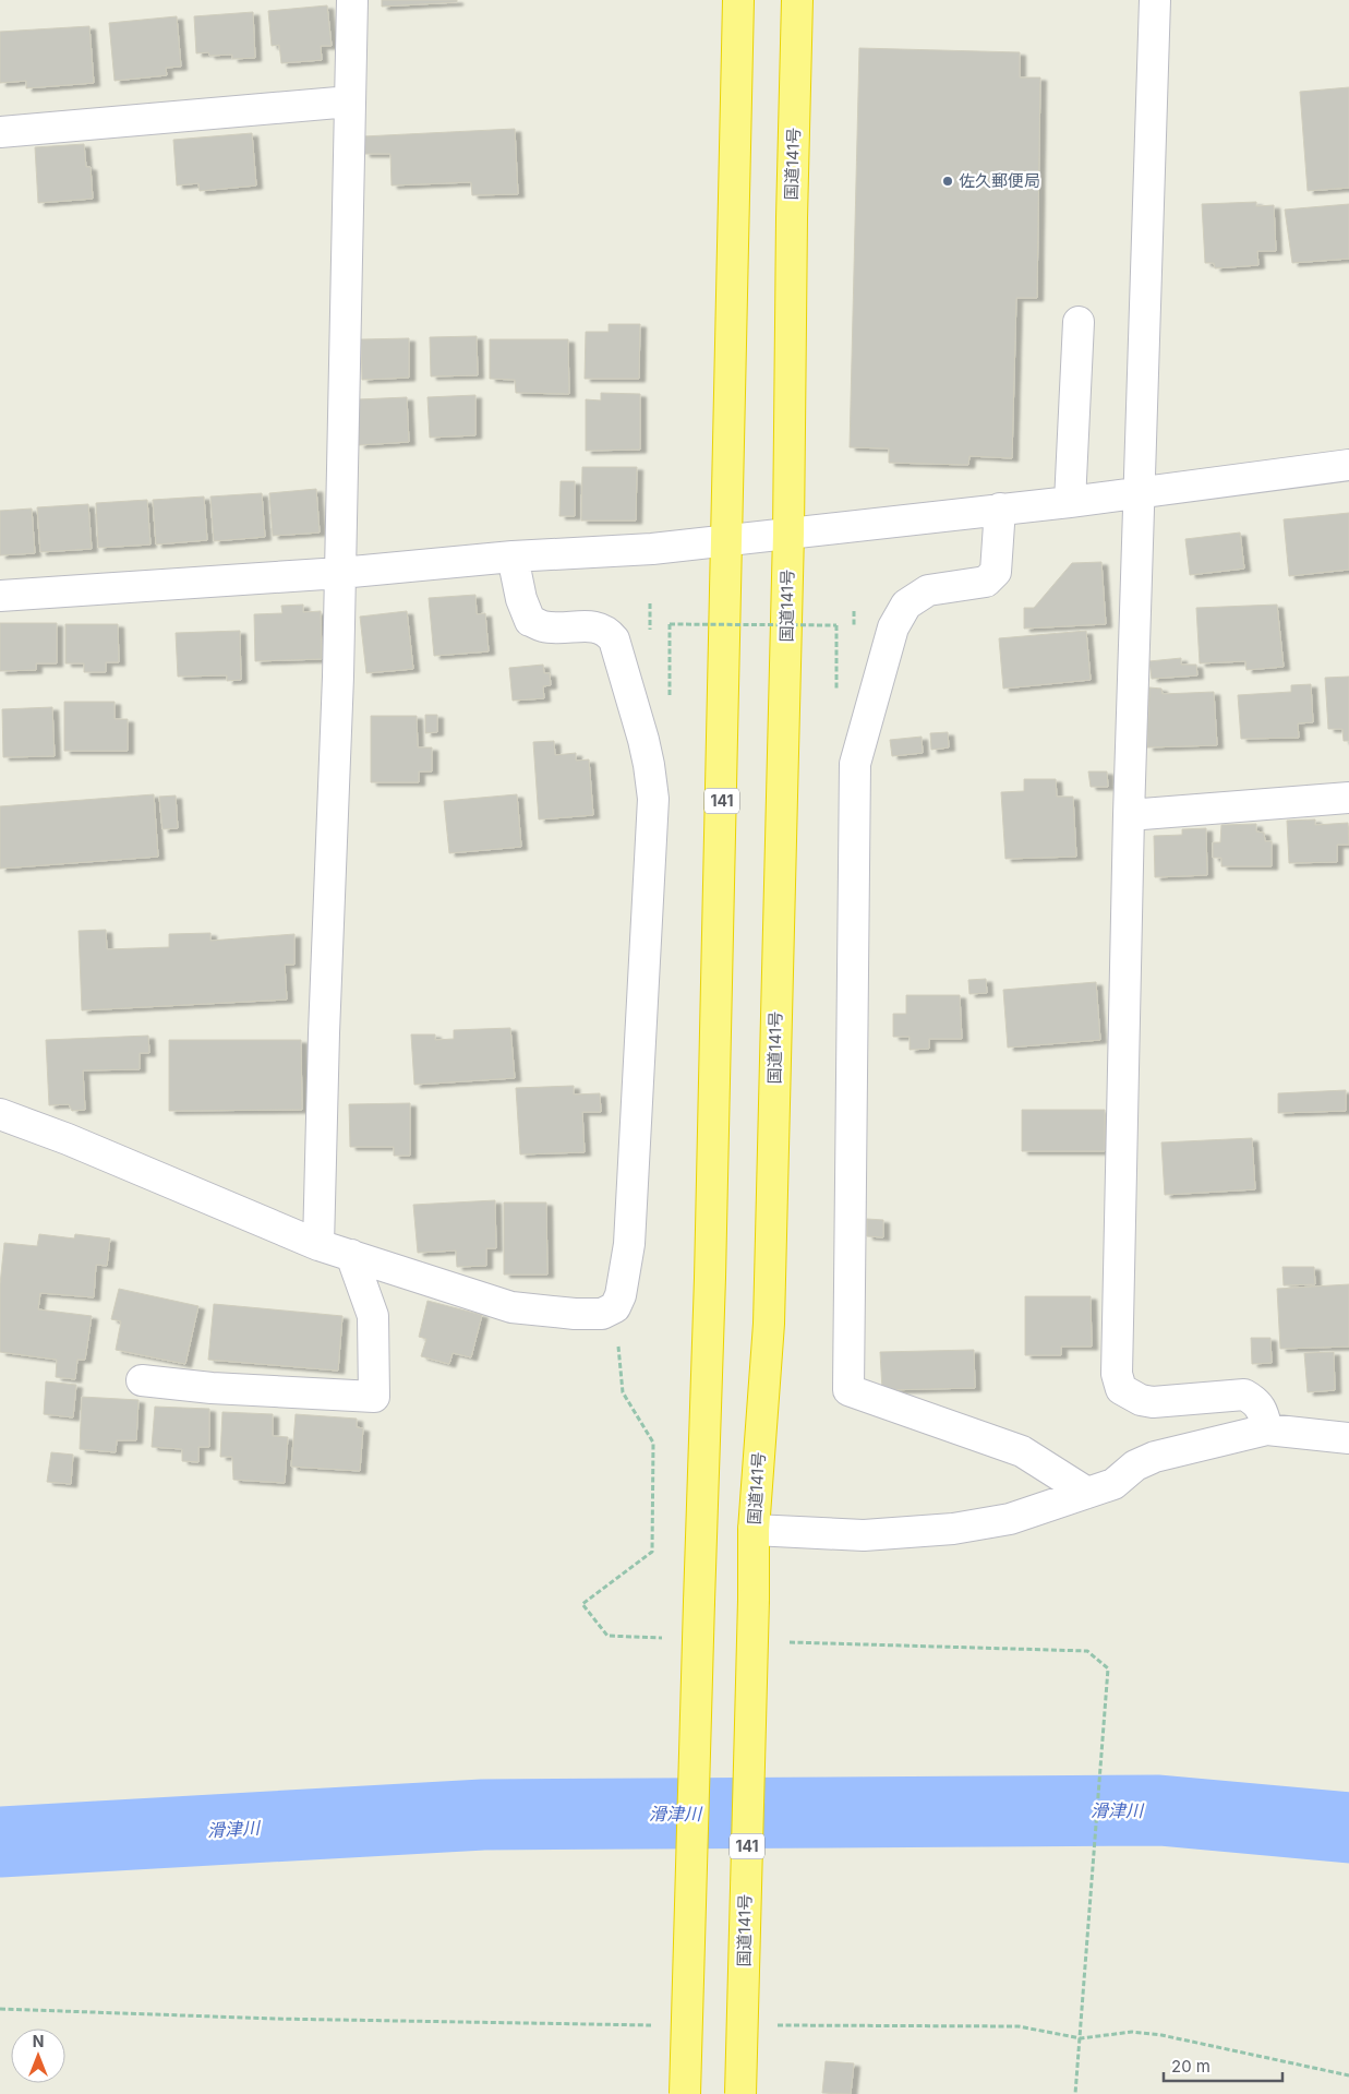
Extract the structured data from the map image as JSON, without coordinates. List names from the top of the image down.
{
  "streets": {
    "highway": ["国道141号", "141"]
  },
  "water": ["滑津川"],
  "places": ["佐久郵便局"],
  "scale_bar": "20 m",
  "north": "top"
}
